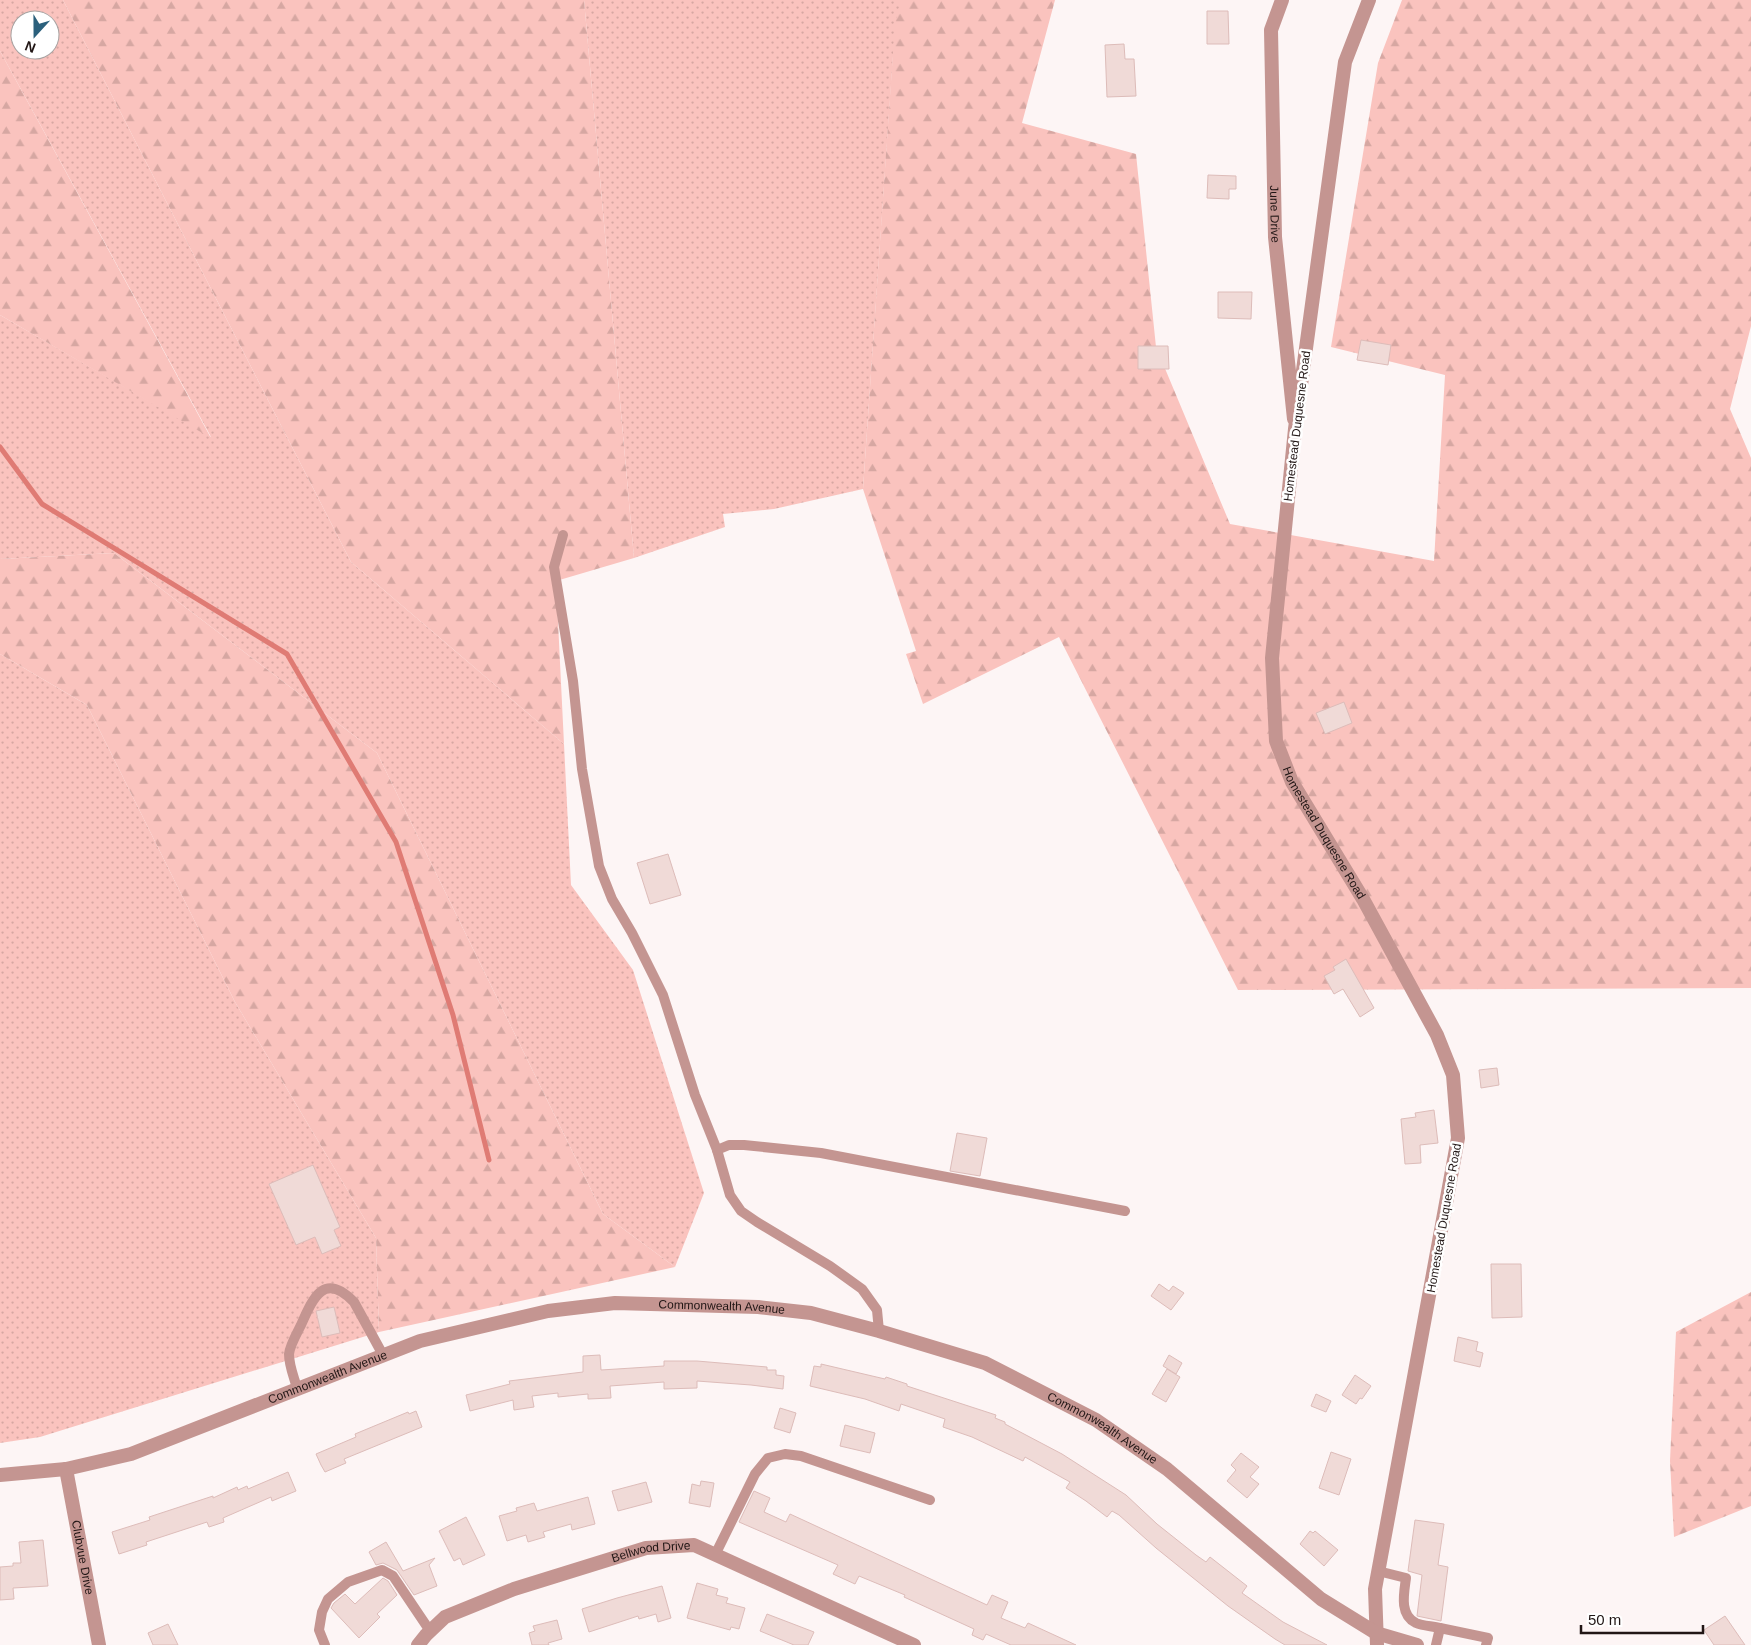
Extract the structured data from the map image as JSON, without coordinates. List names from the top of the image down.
{
  "streets": {
    "street": [
      "June Drive",
      "Homestead Duquesne Road",
      "Commonwealth Avenue",
      "Bellwood Drive",
      "Clubvue Drive"
    ]
  },
  "crossings": [
    ["June Drive", "Homestead Duquesne Road"],
    ["Homestead Duquesne Road", "Commonwealth Avenue"],
    ["Commonwealth Avenue", "Clubvue Drive"]
  ],
  "scale_bar": "50 m",
  "north": "bottom"
}
